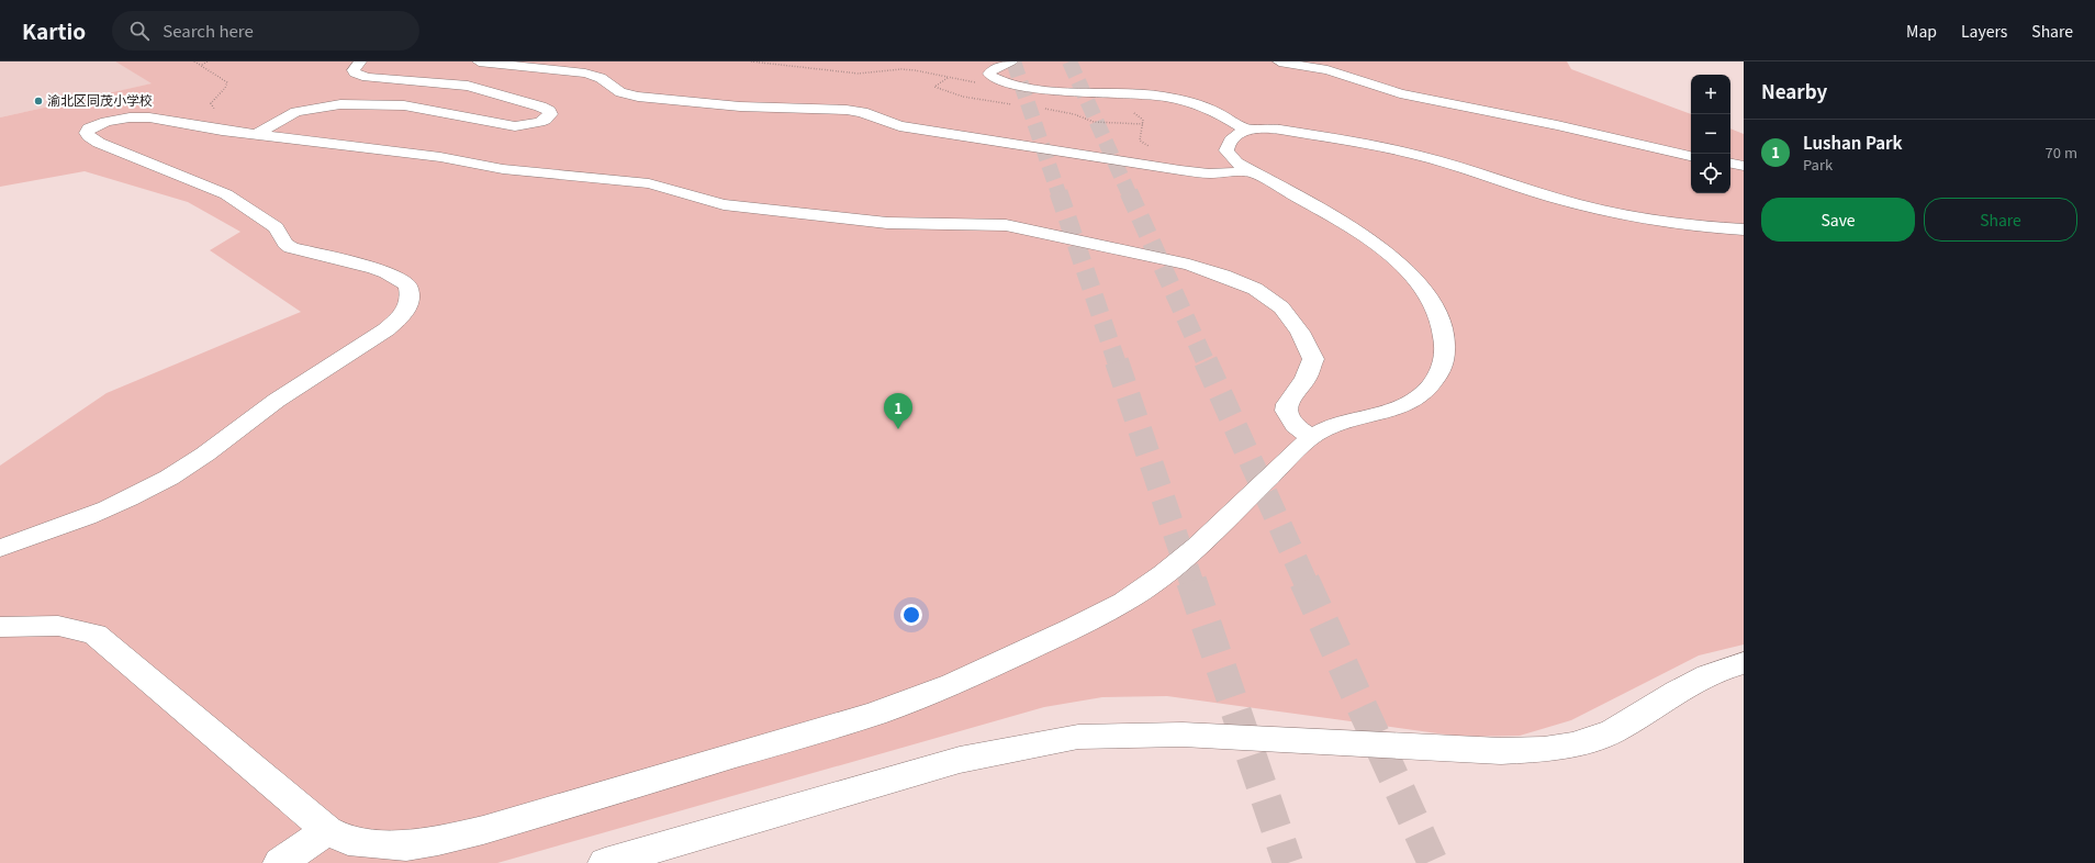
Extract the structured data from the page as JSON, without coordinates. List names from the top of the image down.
{
  "places": ["渝北区同茂小学校"],
  "page": {
    "header": "Kartio",
    "search": "Search here",
    "nav": ["Map", "Layers", "Share"],
    "heading": "Nearby",
    "map_buttons": ["+", "−"],
    "list": [
      {
        "mark": "1",
        "name": "Lushan Park",
        "note": "Park",
        "value": "70 m"
      }
    ],
    "buttons": ["Save", "Share"],
    "pins": "1"
  }
}
